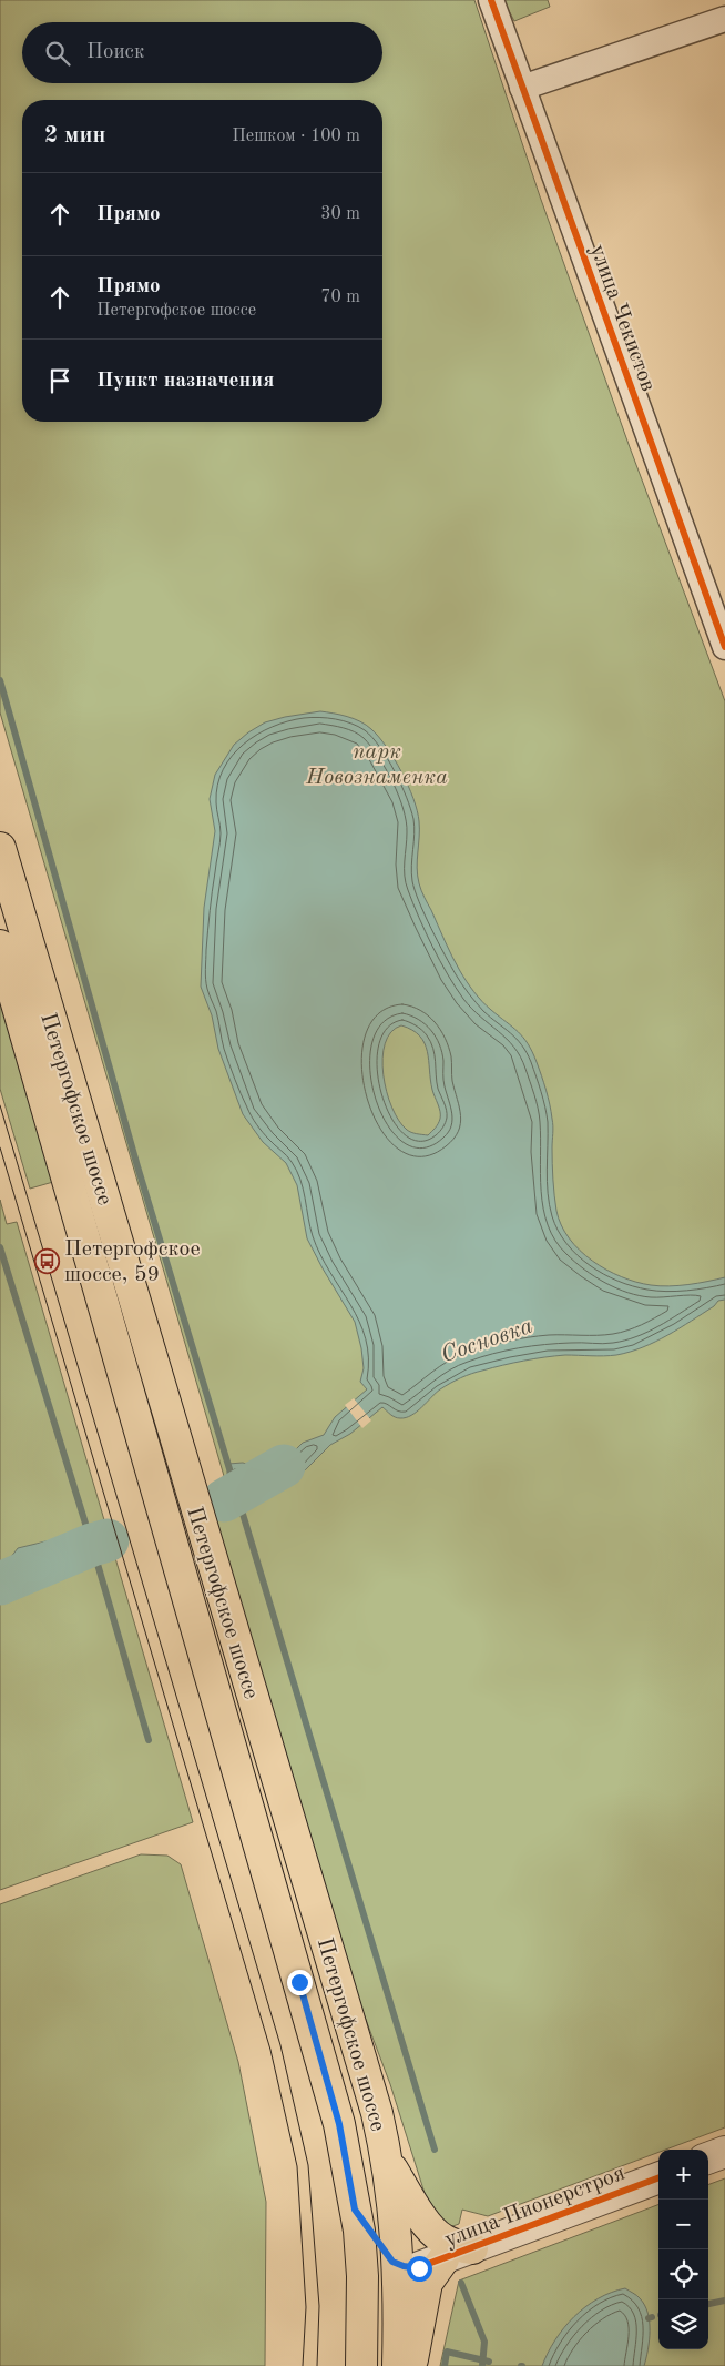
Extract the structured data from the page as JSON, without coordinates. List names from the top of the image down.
{
  "streets": {
    "main road": ["Петергофское шоссе"],
    "street": ["улица Чекистов", "улица Пионерстроя"]
  },
  "crossings": [
    ["Петергофское шоссе", "улица Пионерстроя"]
  ],
  "water": ["Сосновка"],
  "parks": ["парк Новознаменка"],
  "places": {
    "bus stop": ["Петергофское шоссе, 59"]
  },
  "page": {
    "search": "Поиск",
    "heading": ["2 мин", "Пешком · 100 m"],
    "list": [
      ["Прямо", "30 m"],
      ["Прямо", "Петергофское шоссе", "70 m"],
      "Пункт назначения"
    ],
    "map_buttons": ["+", "−"]
  }
}
